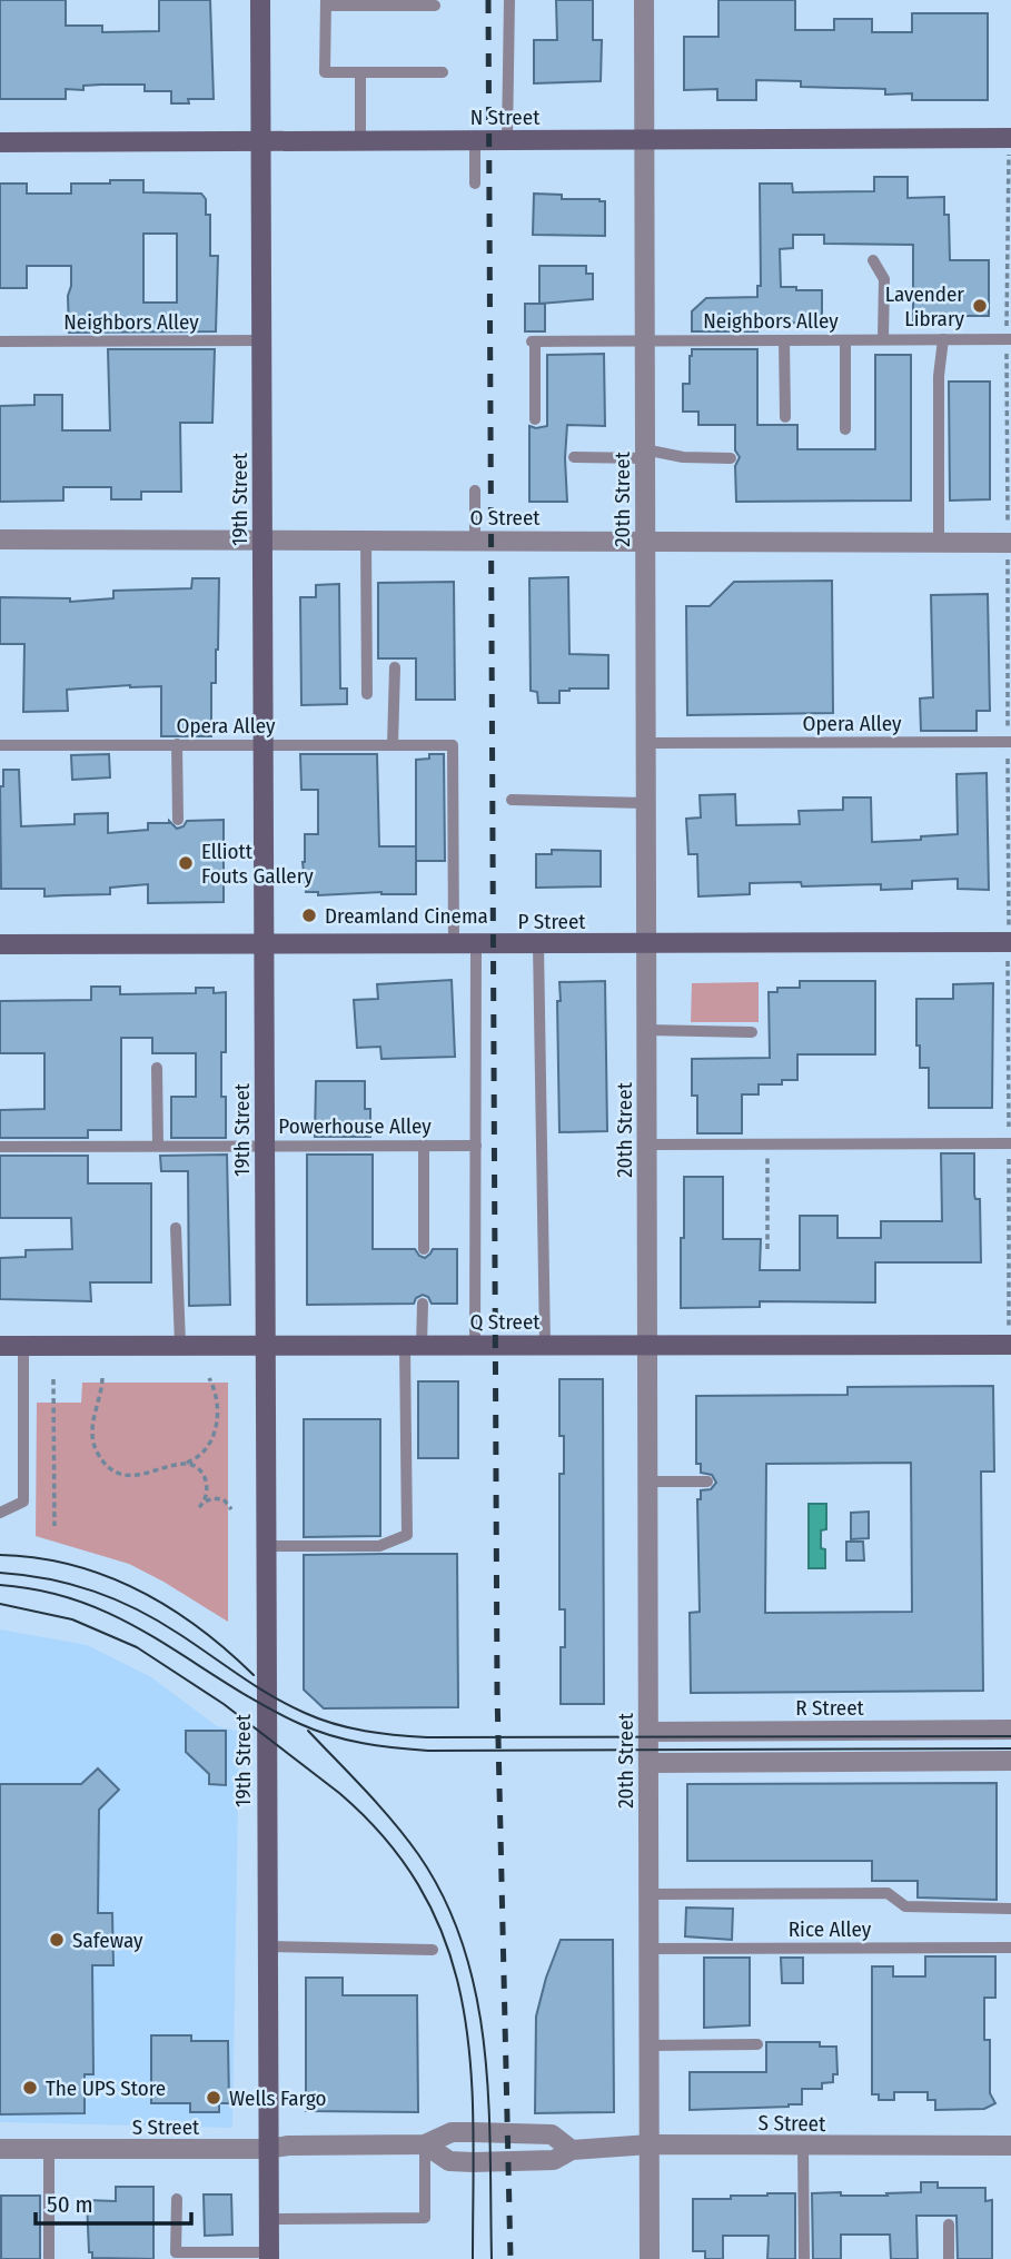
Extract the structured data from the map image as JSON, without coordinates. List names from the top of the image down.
{
  "streets": {
    "main road": [
      "N Street",
      "19th Street",
      "P Street",
      "Q Street"
    ],
    "street": [
      "20th Street",
      "O Street",
      "R Street",
      "S Street"
    ],
    "lane": [
      "Neighbors Alley",
      "Opera Alley",
      "Powerhouse Alley",
      "Rice Alley"
    ]
  },
  "crossings": [
    ["N Street", "19th Street"],
    ["N Street", "20th Street"],
    ["Neighbors Alley", "19th Street"],
    ["Neighbors Alley", "20th Street"],
    ["19th Street", "O Street"],
    ["19th Street", "Opera Alley"],
    ["19th Street", "P Street"],
    ["19th Street", "Powerhouse Alley"],
    ["19th Street", "Q Street"],
    ["19th Street", "S Street"],
    ["20th Street", "O Street"],
    ["20th Street", "Opera Alley"],
    ["20th Street", "P Street"],
    ["20th Street", "Q Street"],
    ["20th Street", "R Street"],
    ["20th Street", "Rice Alley"],
    ["20th Street", "S Street"],
    ["Opera Alley", "P Street"]
  ],
  "places": [
    "Lavender Library",
    "Elliott Fouts Gallery",
    "Dreamland Cinema",
    "Safeway",
    "The UPS Store",
    "Wells Fargo"
  ],
  "scale_bar": "50 m"
}
